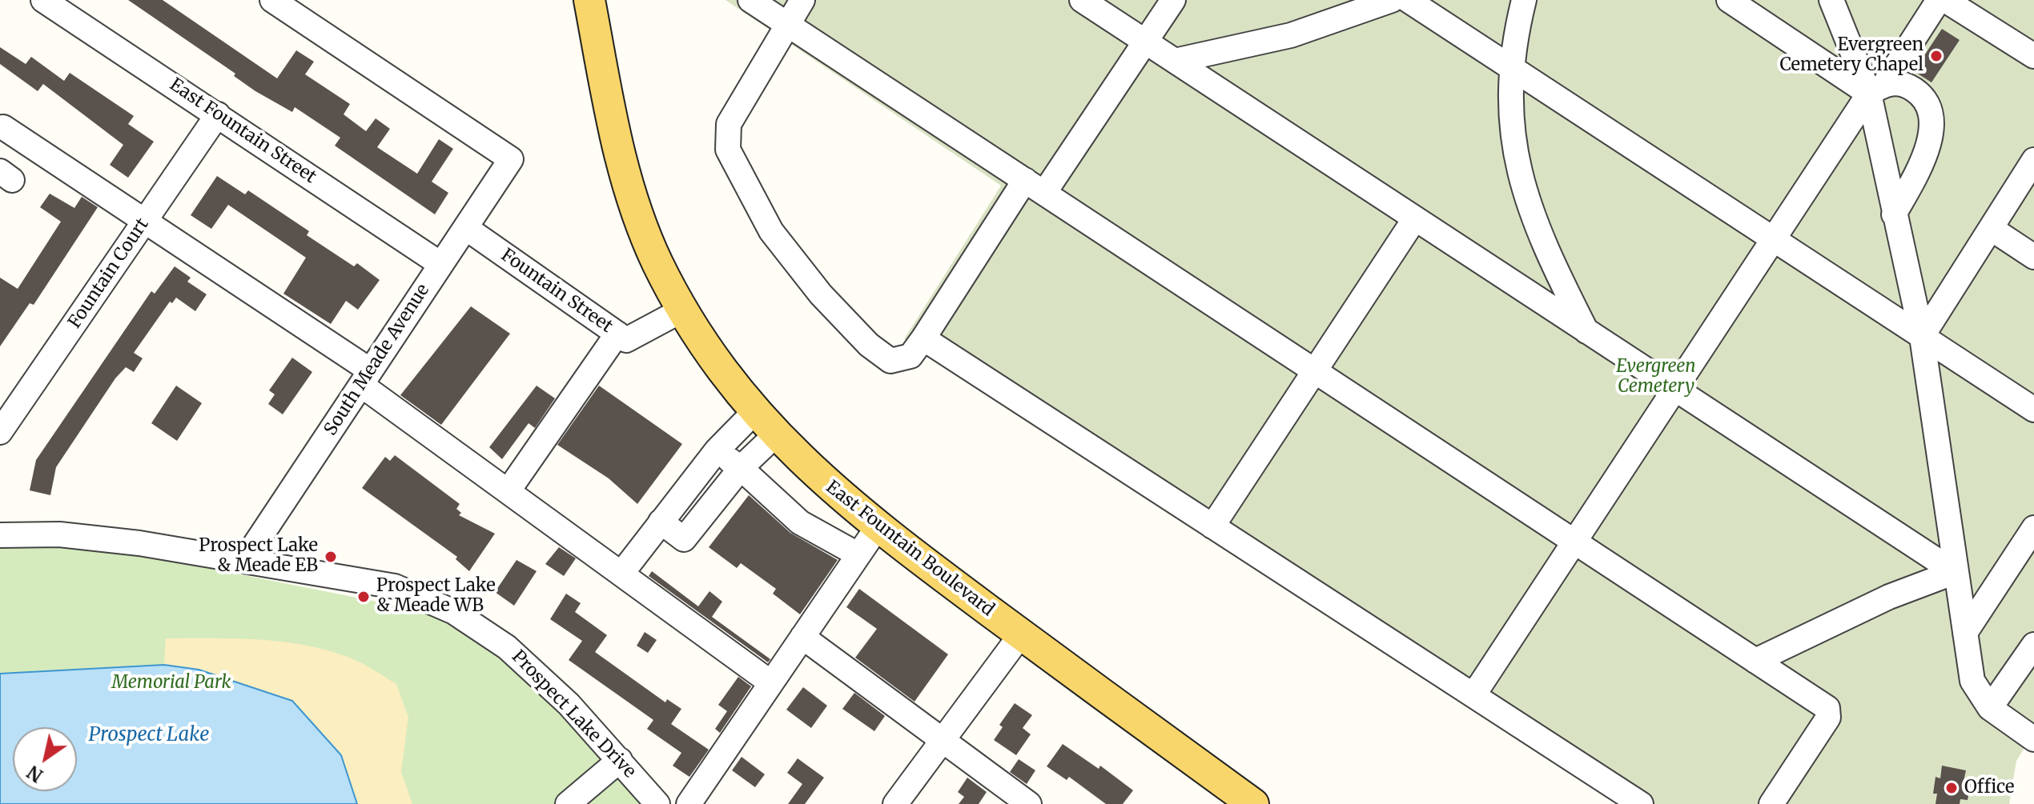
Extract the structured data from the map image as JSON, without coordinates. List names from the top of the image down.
{
  "streets": {
    "main road": ["East Fountain Boulevard"],
    "street": [
      "East Fountain Street",
      "Fountain Court",
      "Fountain Street",
      "South Meade Avenue",
      "Prospect Lake Drive"
    ]
  },
  "crossings": [
    ["East Fountain Street", "Fountain Court"],
    ["East Fountain Street", "South Meade Avenue"],
    ["Fountain Street", "South Meade Avenue"],
    ["Fountain Street", "East Fountain Boulevard"],
    ["South Meade Avenue", "Prospect Lake Drive"]
  ],
  "water": ["Prospect Lake"],
  "parks": ["Evergreen Cemetery", "Memorial Park"],
  "places": [
    "Evergreen Cemetery Chapel",
    "Prospect Lake & Meade EB",
    "Prospect Lake & Meade WB",
    "Office"
  ],
  "north": "bottom left"
}
